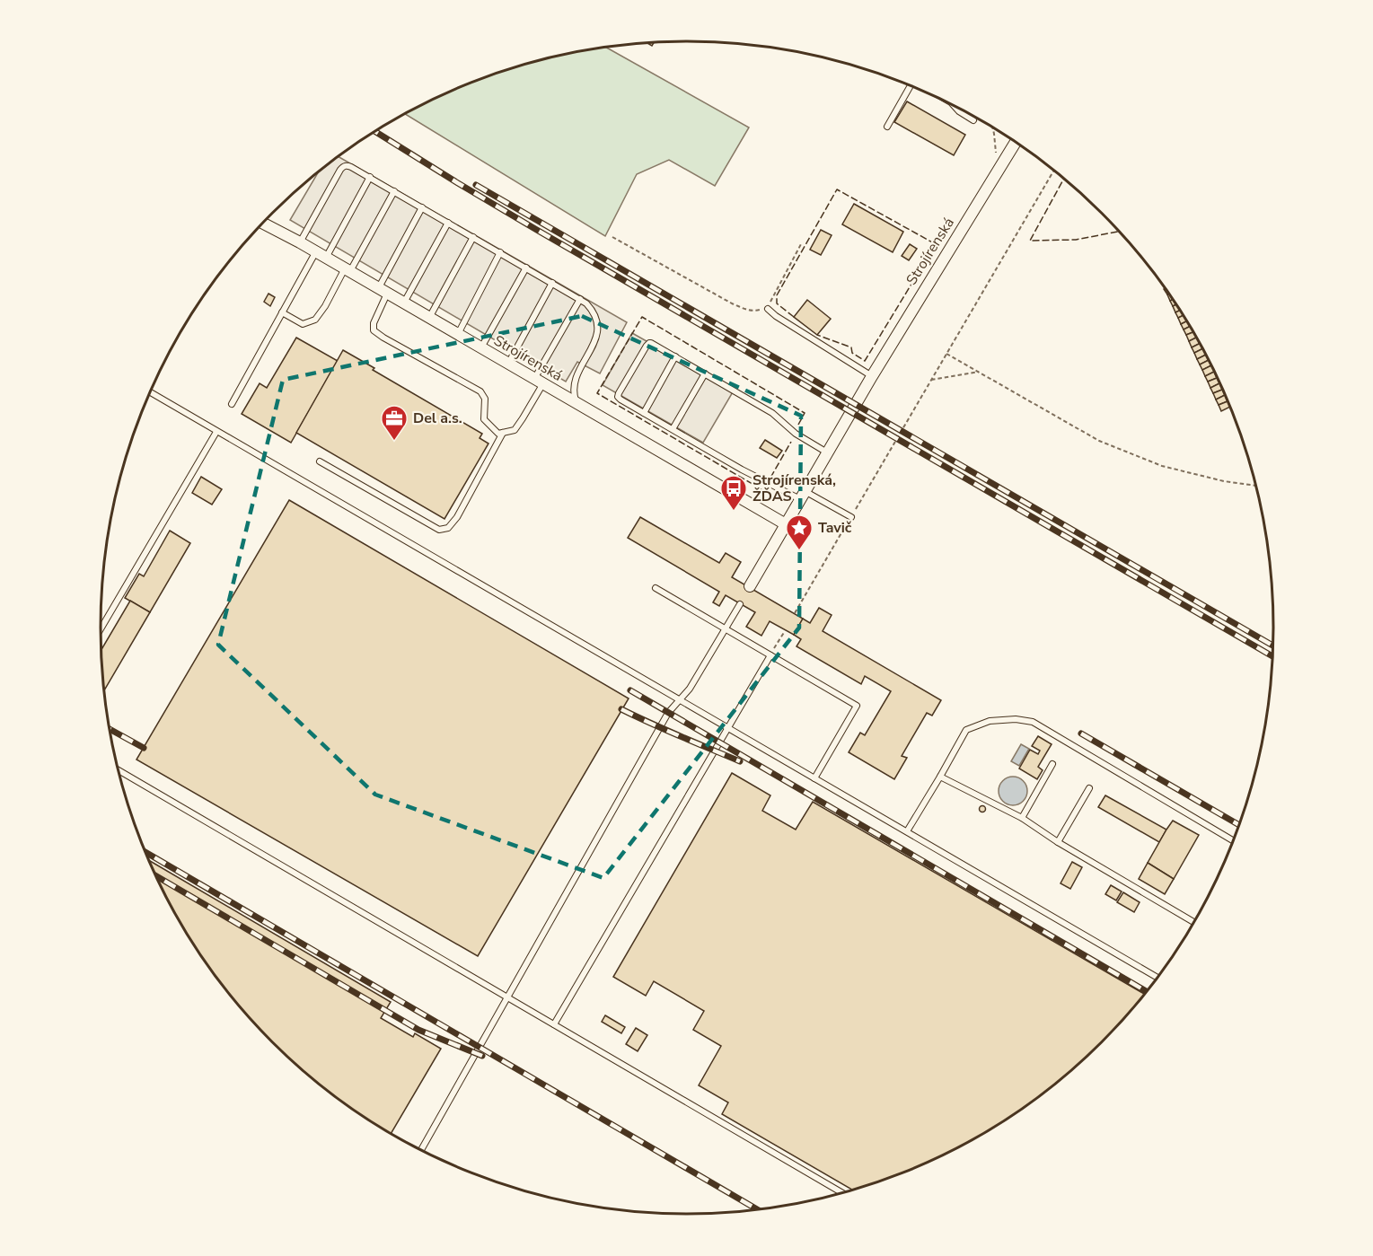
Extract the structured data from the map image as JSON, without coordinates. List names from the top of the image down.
{
  "streets": {
    "street": ["Strojírenská"]
  },
  "places": {
    "office": ["Del a.s."],
    "bus stop": ["Strojírenská, ŽĎAS"],
    "place": ["Tavič"]
  }
}
